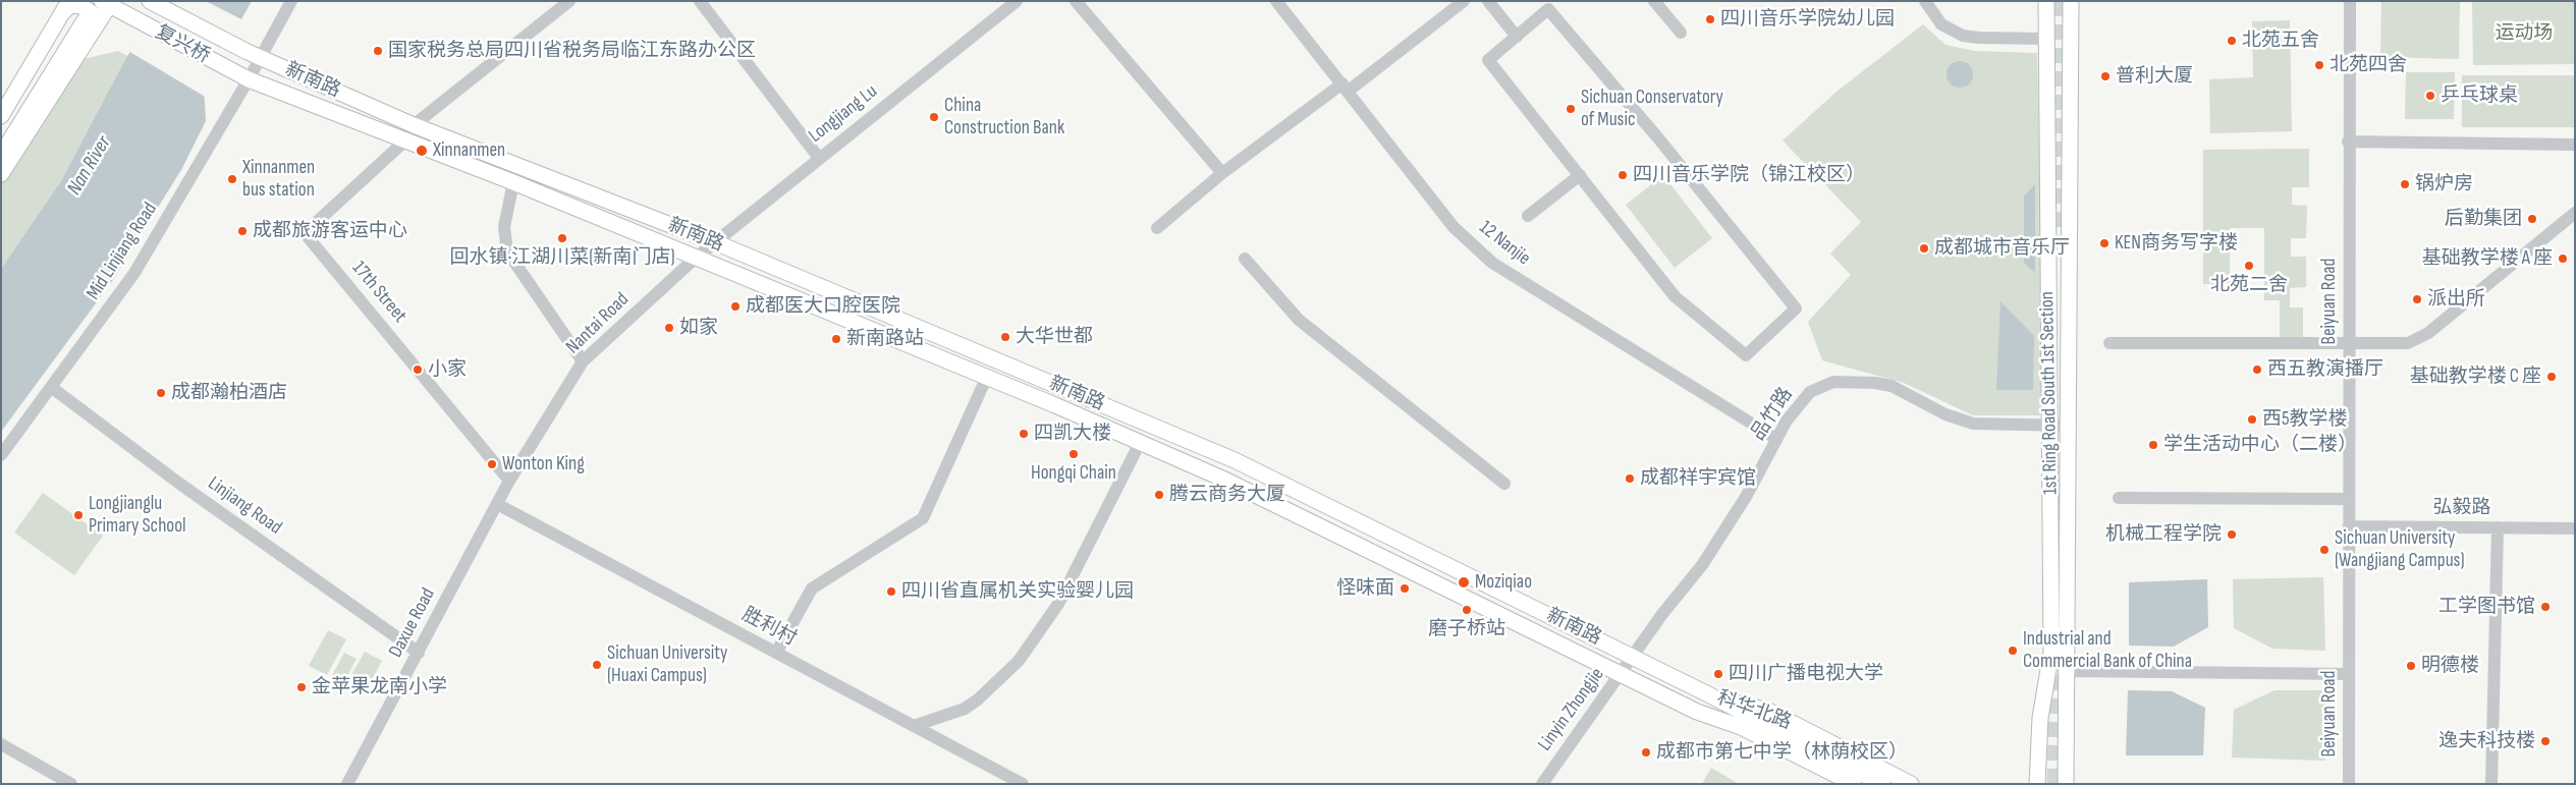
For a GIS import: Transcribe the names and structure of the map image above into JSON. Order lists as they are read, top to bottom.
{
  "streets": {
    "main road": [
      "复兴桥",
      "新南路",
      "1st Ring Road South 1st Section",
      "科华北路"
    ],
    "street": [
      "Longjiang Lu",
      "12 Nanjie",
      "Mid Linjiang Road",
      "17th Street",
      "Beiyuan Road",
      "Nantai Road",
      "品竹路",
      "Linjiang Road",
      "弘毅路",
      "Daxue Road",
      "胜利村",
      "Linyin Zhongjie"
    ]
  },
  "crossings": [
    ["复兴桥", "新南路"],
    ["复兴桥", "Mid Linjiang Road"],
    ["新南路", "Longjiang Lu"],
    ["新南路", "Mid Linjiang Road"],
    ["新南路", "17th Street"],
    ["新南路", "Nantai Road"],
    ["新南路", "品竹路"],
    ["新南路", "Linyin Zhongjie"],
    ["新南路", "科华北路"],
    ["Longjiang Lu", "Nantai Road"],
    ["12 Nanjie", "品竹路"],
    ["Mid Linjiang Road", "Linjiang Road"],
    ["17th Street", "Nantai Road"],
    ["17th Street", "Daxue Road"],
    ["Beiyuan Road", "弘毅路"],
    ["Nantai Road", "Daxue Road"],
    ["1st Ring Road South 1st Section", "品竹路"],
    ["品竹路", "Linyin Zhongjie"],
    ["Linjiang Road", "Daxue Road"],
    ["Daxue Road", "胜利村"]
  ],
  "water": ["Nan River"],
  "parks": ["运动场"],
  "places": [
    "四川音乐学院幼儿园",
    "北苑五舍",
    "国家税务总局四川省税务局临江东路办公区",
    "北苑四舍",
    "普利大厦",
    "乒乓球桌",
    "Sichuan Conservatory of Music",
    "China Construction Bank",
    "Xinnanmen",
    "四川音乐学院（锦江校区）",
    "Xinnanmen bus station",
    "锅炉房",
    "后勤集团",
    "成都旅游客运中心",
    "回水镇·江湖川菜(新南门店)",
    "KEN商务写字楼",
    "成都城市音乐厅",
    "基础教学楼 A 座",
    "北苑二舍",
    "派出所",
    "成都医大口腔医院",
    "如家",
    "大华世都",
    "新南路站",
    "小家",
    "西五教演播厅",
    "基础教学楼 C 座",
    "成都瀚柏酒店",
    "西5教学楼",
    "四凯大楼",
    "学生活动中心（二楼）",
    "Hongqi Chain",
    "Wonton King",
    "成都祥宇宾馆",
    "腾云商务大厦",
    "Longjianglu Primary School",
    "机械工程学院",
    "Sichuan University (Wangjiang Campus)",
    "Moziqiao",
    "怪味面",
    "四川省直属机关实验婴儿园",
    "工学图书馆",
    "磨子桥站",
    "Industrial and Commercial Bank of China",
    "Sichuan University (Huaxi Campus)",
    "明德楼",
    "四川广播电视大学",
    "金苹果龙南小学",
    "逸夫科技楼",
    "成都市第七中学（林荫校区）"
  ]
}
